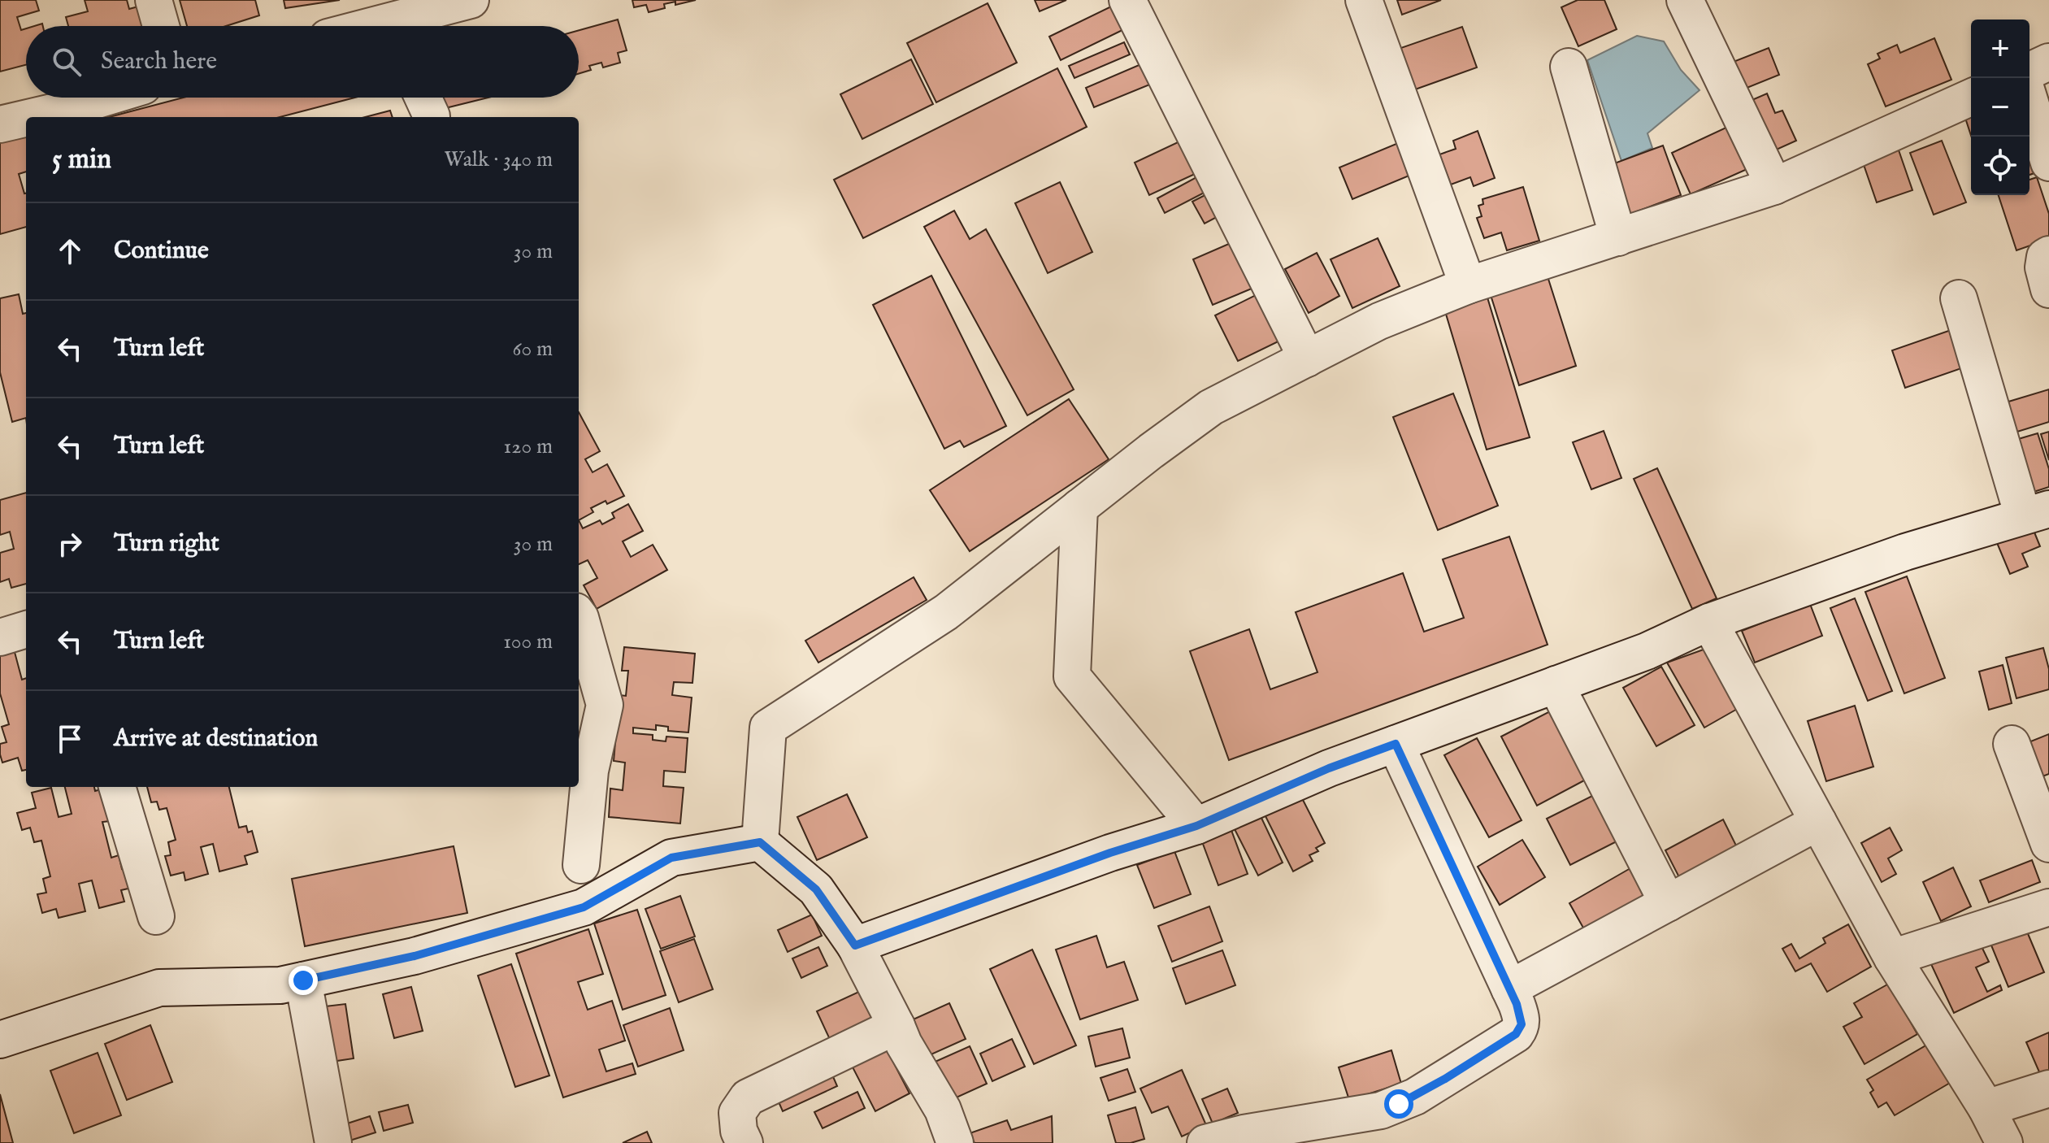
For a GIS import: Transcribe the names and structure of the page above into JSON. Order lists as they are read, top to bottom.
{
  "page": {
    "map_buttons": ["+", "−"],
    "search": "Search here",
    "heading": ["5 min", "Walk · 340 m"],
    "list": [
      ["Continue", "30 m"],
      ["Turn left", "60 m"],
      ["Turn left", "120 m"],
      ["Turn right", "30 m"],
      ["Turn left", "100 m"],
      "Arrive at destination"
    ]
  }
}
